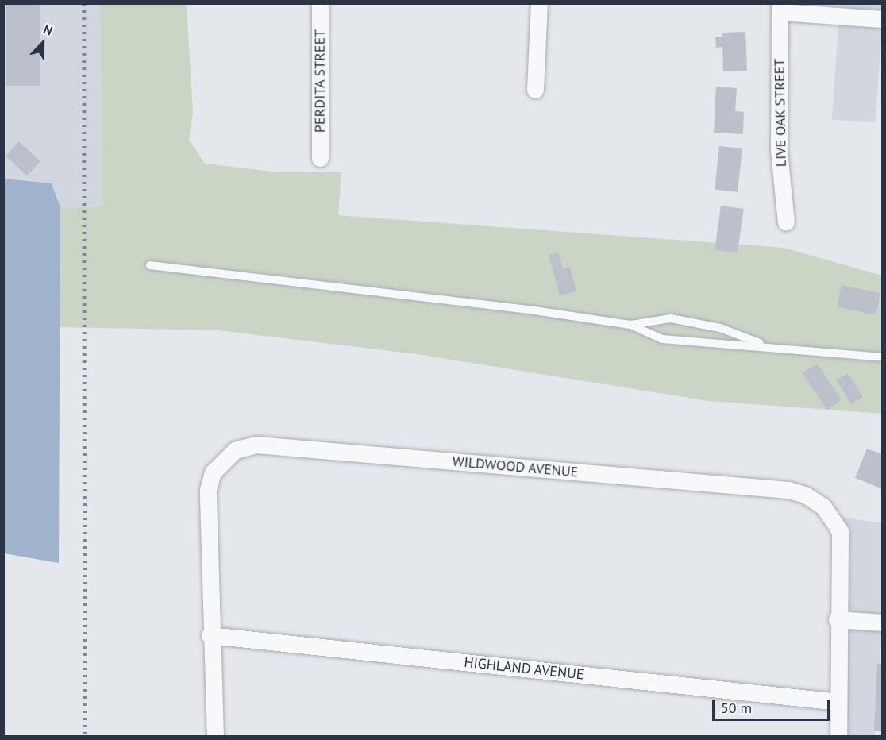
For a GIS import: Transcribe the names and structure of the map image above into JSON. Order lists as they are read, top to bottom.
{
  "streets": {
    "street": [
      "PERDITA STREET",
      "LIVE OAK STREET",
      "WILDWOOD AVENUE",
      "HIGHLAND AVENUE"
    ]
  },
  "crossings": [
    ["WILDWOOD AVENUE", "HIGHLAND AVENUE"]
  ],
  "scale_bar": "50 m",
  "north": "top"
}
